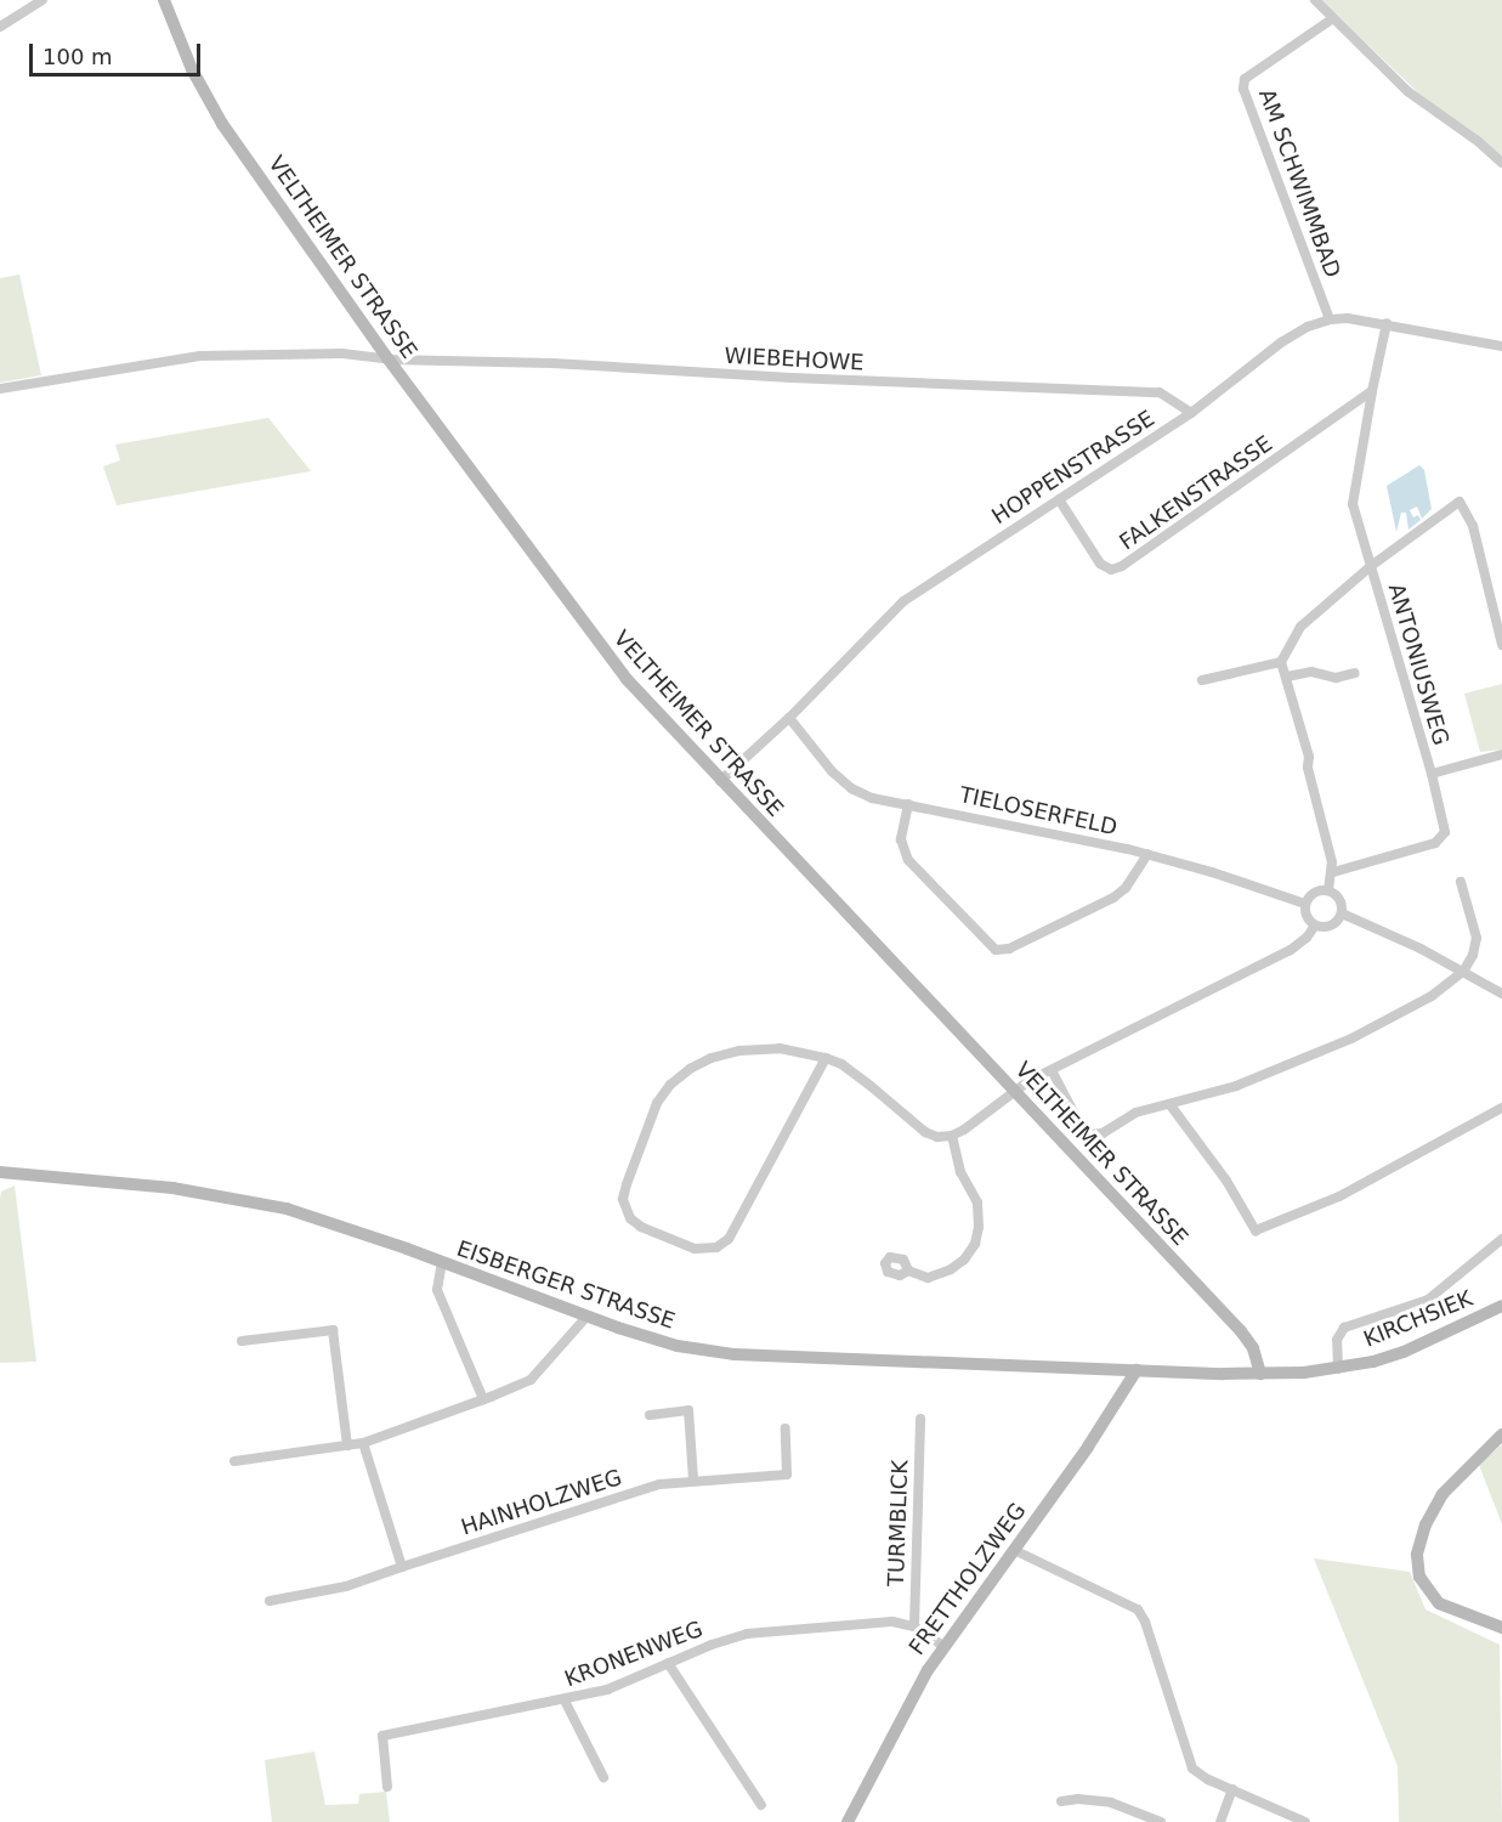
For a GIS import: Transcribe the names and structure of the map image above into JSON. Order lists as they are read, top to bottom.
{
  "streets": {
    "main road": [
      "VELTHEIMER STRASSE",
      "EISBERGER STRASSE",
      "KIRCHSIEK",
      "FRETTHOLZWEG"
    ],
    "street": [
      "AM SCHWIMMBAD",
      "WIEBEHOWE",
      "HOPPENSTRASSE",
      "FALKENSTRASSE",
      "ANTONIUSWEG",
      "TIELOSERFELD",
      "HAINHOLZWEG",
      "TURMBLICK",
      "KRONENWEG"
    ]
  },
  "crossings": [
    ["AM SCHWIMMBAD", "HOPPENSTRASSE"],
    ["VELTHEIMER STRASSE", "WIEBEHOWE"],
    ["VELTHEIMER STRASSE", "HOPPENSTRASSE"],
    ["VELTHEIMER STRASSE", "EISBERGER STRASSE"],
    ["VELTHEIMER STRASSE", "KIRCHSIEK"],
    ["WIEBEHOWE", "HOPPENSTRASSE"],
    ["HOPPENSTRASSE", "FALKENSTRASSE"],
    ["HOPPENSTRASSE", "TIELOSERFELD"],
    ["FALKENSTRASSE", "ANTONIUSWEG"],
    ["EISBERGER STRASSE", "KIRCHSIEK"],
    ["EISBERGER STRASSE", "FRETTHOLZWEG"],
    ["TURMBLICK", "KRONENWEG"],
    ["FRETTHOLZWEG", "KRONENWEG"]
  ],
  "scale_bar": "100 m"
}
